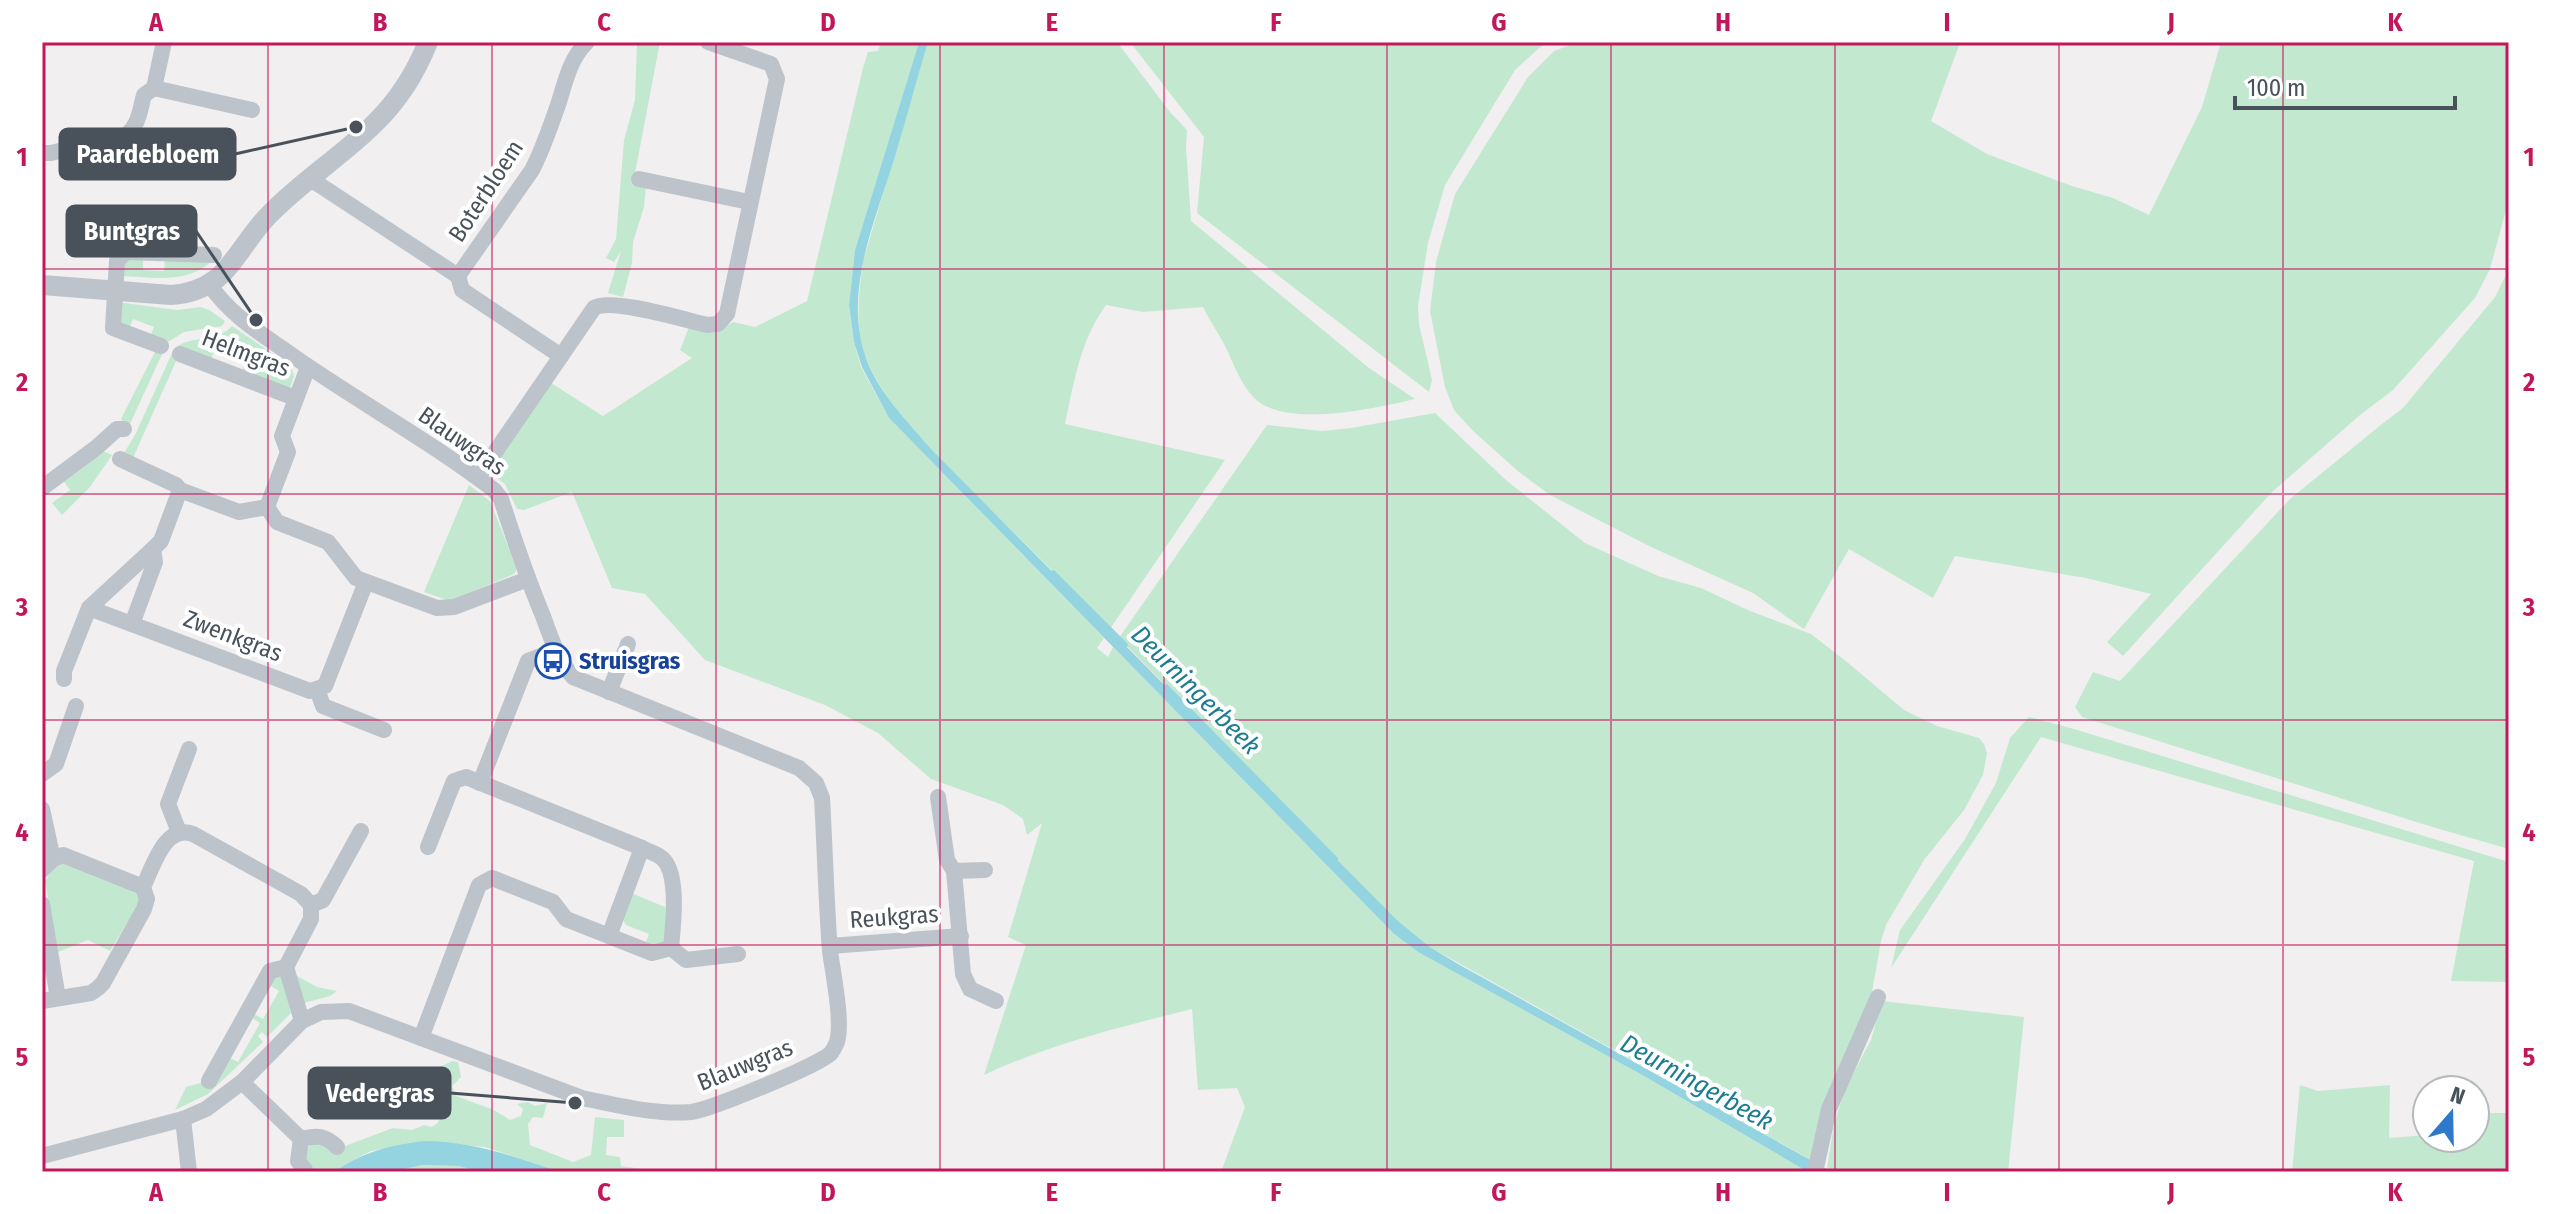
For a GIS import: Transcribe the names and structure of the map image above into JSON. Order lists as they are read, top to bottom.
{
  "streets": {
    "street": [
      "Boterbloem",
      "Helmgras",
      "Blauwgras",
      "Zwenkgras",
      "Reukgras"
    ]
  },
  "crossings": [
    ["Blauwgras", "Reukgras"]
  ],
  "water": ["Deurningerbeek"],
  "places": {
    "other": ["Paardebloem", "Buntgras", "Vedergras"],
    "bus stop": ["Struisgras"]
  },
  "scale_bar": "100 m",
  "north": "top",
  "grid": {
    "columns": [
      "A",
      "B",
      "C",
      "D",
      "E",
      "F",
      "G",
      "H",
      "I",
      "J",
      "K"
    ],
    "rows": [
      "1",
      "2",
      "3",
      "4",
      "5"
    ]
  }
}
